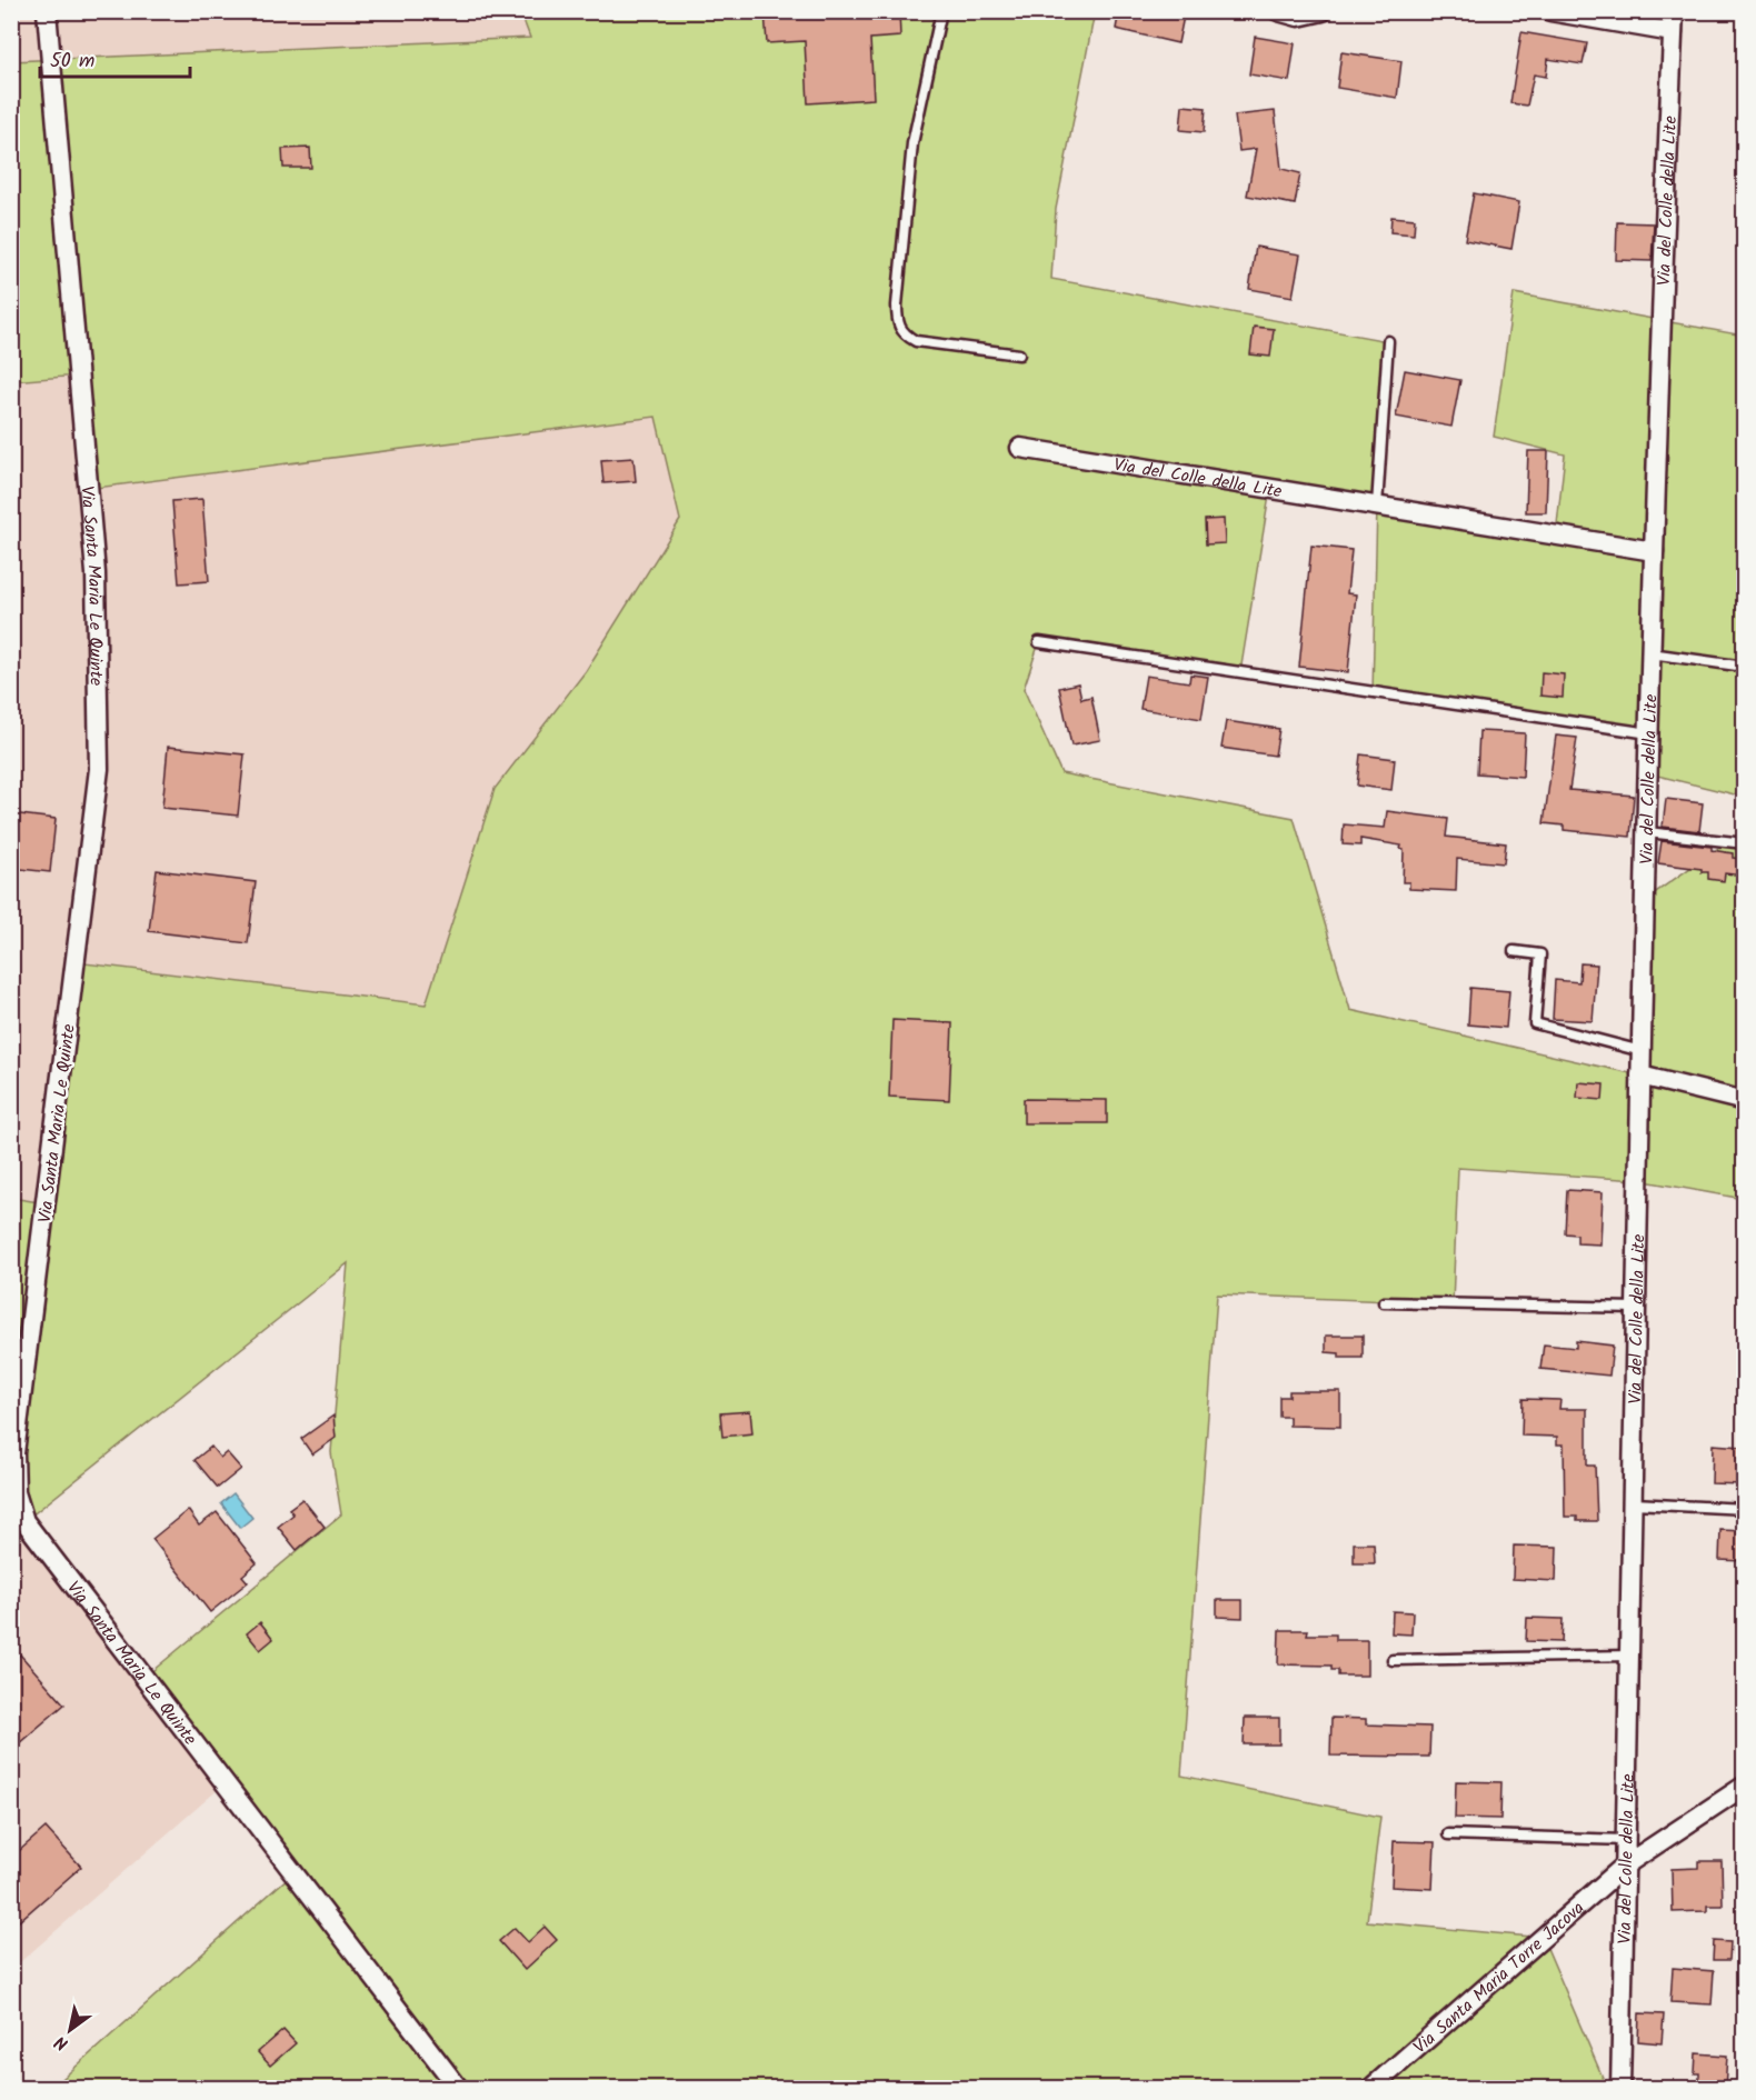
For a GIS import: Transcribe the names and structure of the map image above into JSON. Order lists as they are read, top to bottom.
{
  "streets": {
    "street": ["Via del Colle della Lite", "Via Santa Maria Le Quinte", "Via Santa Maria Torre Jacova"]
  },
  "crossings": [
    ["Via del Colle della Lite", "Via Santa Maria Torre Jacova"]
  ],
  "scale_bar": "50 m",
  "north": "bottom left"
}
